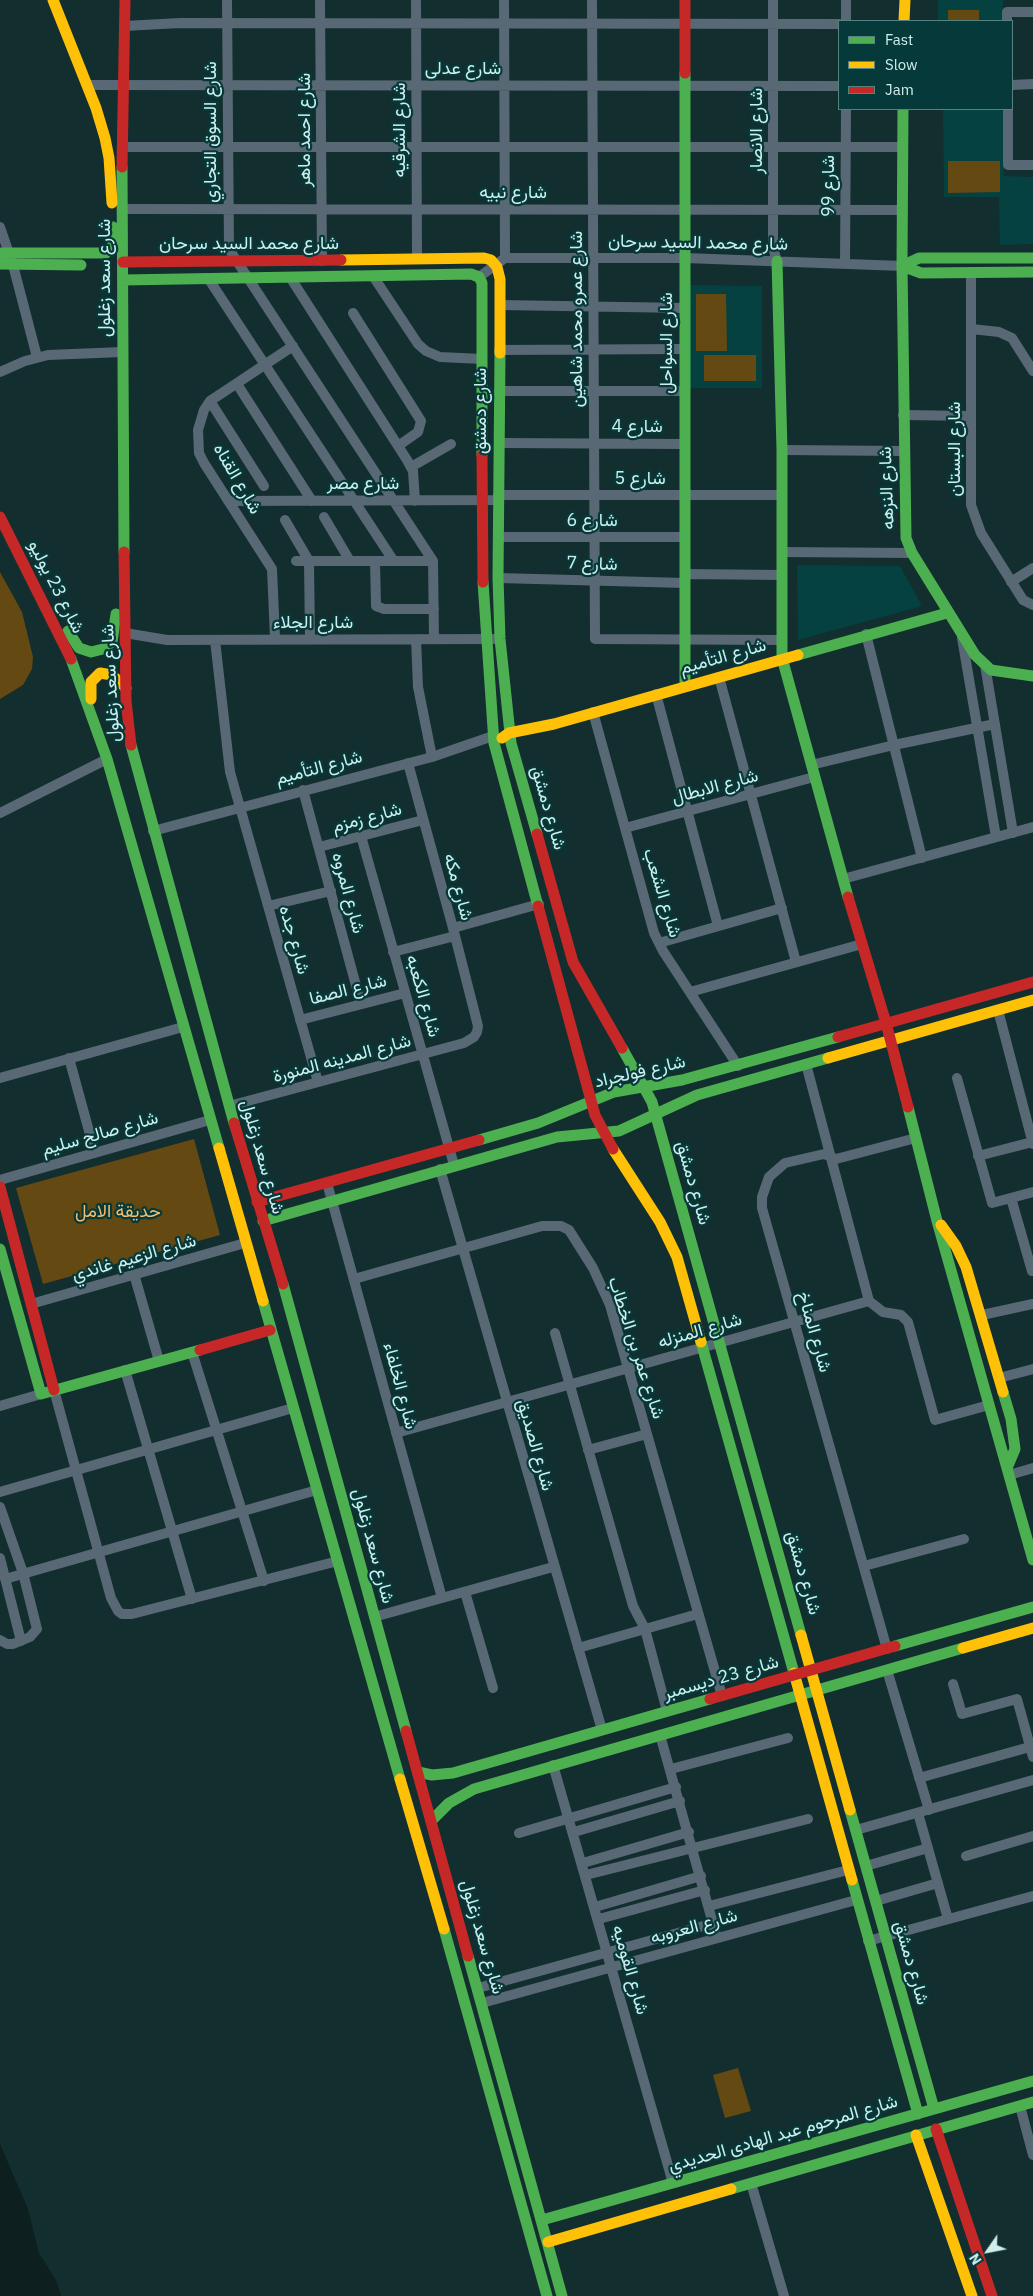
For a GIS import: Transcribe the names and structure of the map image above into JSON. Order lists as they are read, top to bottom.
{
  "streets": {
    "street": [
      "شارع عدلى",
      "شارع احمد ماهر",
      "شارع الشرقيه",
      "شارع الانصار",
      "شارع السوق التجاري",
      "شارع 99",
      "شارع نبيه",
      "شارع محمد السيد سرحان",
      "شارع سعد زغلول",
      "شارع عمرو محمد شاهين",
      "شارع السواحل",
      "شارع دمشق",
      "شارع 4",
      "شارع البستان",
      "شارع القناه",
      "شارع 5",
      "شارع مصر",
      "شارع النزهه",
      "شارع 6",
      "شارع 7",
      "شارع 23 يوليو",
      "شارع الجلاء",
      "شارع التأميم",
      "شارع الابطال",
      "شارع زمزم",
      "شارع مكه",
      "شارع المروه",
      "شارع الشعب",
      "شارع جده",
      "شارع الصفا",
      "شارع الكعبه",
      "شارع المدينه المنورة",
      "شارع فولجراد",
      "شارع صالح سليم",
      "شارع الزعيم غاندي",
      "شارع المنزله",
      "شارع المناخ",
      "شارع عمر بن الخطاب",
      "شارع الخلفاء",
      "شارع الصديق",
      "شارع 23 ديسمبر",
      "شارع العروبه",
      "شارع القوميه",
      "شارع المرحوم عبد الهادى الحديدي"
    ]
  },
  "crossings": [
    ["شارع عدلى", "شارع احمد ماهر"],
    ["شارع عدلى", "شارع الشرقيه"],
    ["شارع عدلى", "شارع الانصار"],
    ["شارع عدلى", "شارع السوق التجاري"],
    ["شارع عدلى", "شارع سعد زغلول"],
    ["شارع عدلى", "شارع عمرو محمد شاهين"],
    ["شارع عدلى", "شارع السواحل"],
    ["شارع احمد ماهر", "شارع نبيه"],
    ["شارع احمد ماهر", "شارع محمد السيد سرحان"],
    ["شارع الشرقيه", "شارع نبيه"],
    ["شارع الشرقيه", "شارع محمد السيد سرحان"],
    ["شارع الانصار", "شارع نبيه"],
    ["شارع الانصار", "شارع محمد السيد سرحان"],
    ["شارع السوق التجاري", "شارع نبيه"],
    ["شارع السوق التجاري", "شارع محمد السيد سرحان"],
    ["شارع السوق التجاري", "شارع مصر"],
    ["شارع 99", "شارع نبيه"],
    ["شارع 99", "شارع محمد السيد سرحان"],
    ["شارع نبيه", "شارع سعد زغلول"],
    ["شارع نبيه", "شارع عمرو محمد شاهين"],
    ["شارع نبيه", "شارع السواحل"],
    ["شارع نبيه", "شارع النزهه"],
    ["شارع محمد السيد سرحان", "شارع سعد زغلول"],
    ["شارع محمد السيد سرحان", "شارع عمرو محمد شاهين"],
    ["شارع محمد السيد سرحان", "شارع السواحل"],
    ["شارع محمد السيد سرحان", "شارع دمشق"],
    ["شارع محمد السيد سرحان", "شارع البستان"],
    ["شارع محمد السيد سرحان", "شارع النزهه"],
    ["شارع سعد زغلول", "شارع 23 يوليو"],
    ["شارع سعد زغلول", "شارع الجلاء"],
    ["شارع سعد زغلول", "شارع التأميم"],
    ["شارع سعد زغلول", "شارع المدينه المنورة"],
    ["شارع سعد زغلول", "شارع فولجراد"],
    ["شارع سعد زغلول", "شارع صالح سليم"],
    ["شارع سعد زغلول", "شارع الزعيم غاندي"],
    ["شارع سعد زغلول", "شارع 23 ديسمبر"],
    ["شارع سعد زغلول", "شارع العروبه"],
    ["شارع سعد زغلول", "شارع المرحوم عبد الهادى الحديدي"],
    ["شارع عمرو محمد شاهين", "شارع السواحل"],
    ["شارع عمرو محمد شاهين", "شارع 4"],
    ["شارع عمرو محمد شاهين", "شارع 5"],
    ["شارع عمرو محمد شاهين", "شارع 6"],
    ["شارع عمرو محمد شاهين", "شارع 7"],
    ["شارع السواحل", "شارع 4"],
    ["شارع السواحل", "شارع 5"],
    ["شارع السواحل", "شارع 6"],
    ["شارع السواحل", "شارع 7"],
    ["شارع السواحل", "شارع التأميم"],
    ["شارع دمشق", "شارع 4"],
    ["شارع دمشق", "شارع 5"],
    ["شارع دمشق", "شارع مصر"],
    ["شارع دمشق", "شارع 6"],
    ["شارع دمشق", "شارع 7"],
    ["شارع دمشق", "شارع الجلاء"],
    ["شارع دمشق", "شارع التأميم"],
    ["شارع دمشق", "شارع فولجراد"],
    ["شارع دمشق", "شارع المنزله"],
    ["شارع دمشق", "شارع 23 ديسمبر"],
    ["شارع دمشق", "شارع العروبه"],
    ["شارع دمشق", "شارع المرحوم عبد الهادى الحديدي"],
    ["شارع القناه", "شارع مصر"],
    ["شارع القناه", "شارع الجلاء"],
    ["شارع 5", "شارع مصر"],
    ["شارع النزهه", "شارع التأميم"],
    ["شارع الجلاء", "شارع جده"],
    ["شارع التأميم", "شارع مكه"],
    ["شارع التأميم", "شارع المروه"],
    ["شارع التأميم", "شارع الشعب"],
    ["شارع التأميم", "شارع جده"],
    ["شارع الابطال", "شارع الشعب"],
    ["شارع زمزم", "شارع مكه"],
    ["شارع زمزم", "شارع المروه"],
    ["شارع زمزم", "شارع الكعبه"],
    ["شارع مكه", "شارع المدينه المنورة"],
    ["شارع المروه", "شارع الصفا"],
    ["شارع الشعب", "شارع فولجراد"],
    ["شارع جده", "شارع الصفا"],
    ["شارع جده", "شارع المدينه المنورة"],
    ["شارع الصفا", "شارع الكعبه"],
    ["شارع الكعبه", "شارع المدينه المنورة"],
    ["شارع الكعبه", "شارع فولجراد"],
    ["شارع فولجراد", "شارع الخلفاء"],
    ["شارع فولجراد", "شارع الصديق"],
    ["شارع المنزله", "شارع المناخ"],
    ["شارع المنزله", "شارع عمر بن الخطاب"],
    ["شارع المنزله", "شارع الخلفاء"],
    ["شارع المنزله", "شارع الصديق"],
    ["شارع المناخ", "شارع 23 ديسمبر"],
    ["شارع عمر بن الخطاب", "شارع الخلفاء"],
    ["شارع عمر بن الخطاب", "شارع الصديق"],
    ["شارع عمر بن الخطاب", "شارع 23 ديسمبر"],
    ["شارع الصديق", "شارع 23 ديسمبر"],
    ["شارع العروبه", "شارع القوميه"],
    ["شارع القوميه", "شارع المرحوم عبد الهادى الحديدي"]
  ],
  "parks": ["حديقة الامل"],
  "legend": ["Fast", "Slow", "Jam"],
  "north": "bottom left"
}
